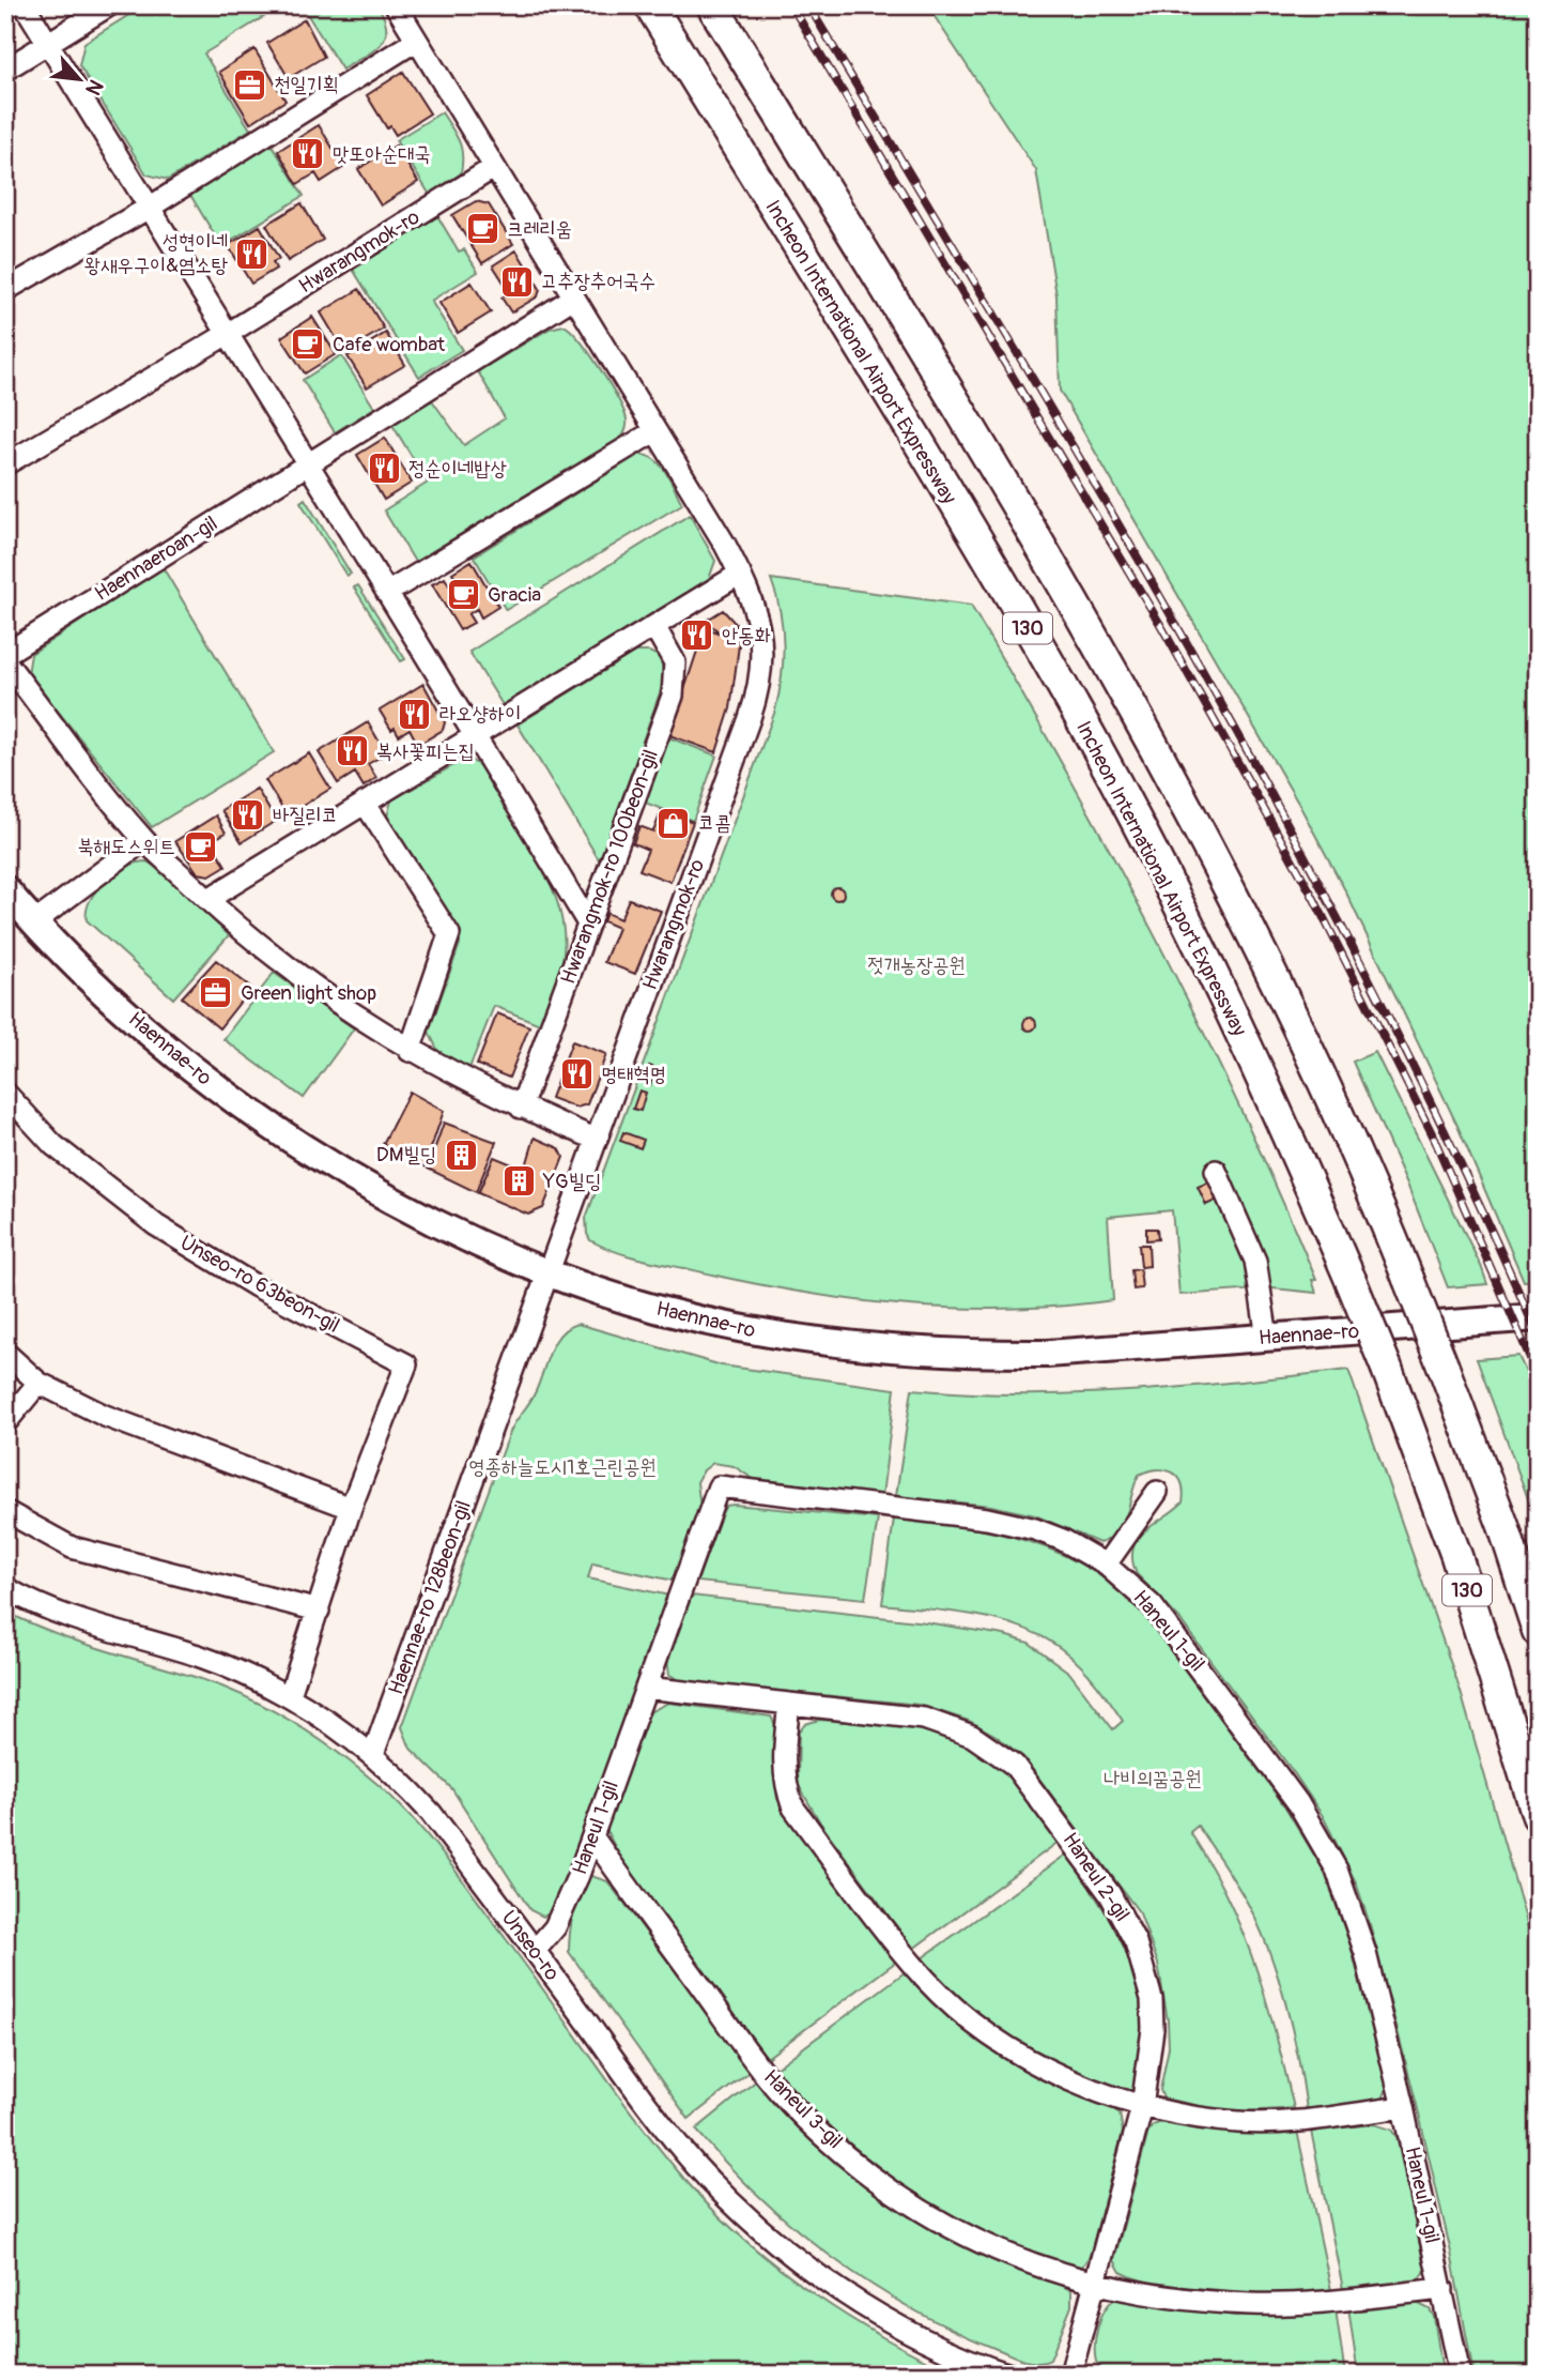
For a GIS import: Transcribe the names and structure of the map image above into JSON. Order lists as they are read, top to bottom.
{
  "streets": {
    "highway": ["Incheon International Airport Expressway", "130"],
    "main road": ["Haennae-ro"],
    "street": [
      "Hwarangmok-ro",
      "Haennaeroan-gil",
      "Hwarangmok-ro 100beon-gil",
      "Unseo-ro 63beon-gil",
      "Haennae-ro 128beon-gil",
      "Haneul 1-gil",
      "Haneul 2-gil",
      "Unseo-ro",
      "Haneul 3-gil"
    ]
  },
  "crossings": [
    ["Hwarangmok-ro", "Haennae-ro"],
    ["Hwarangmok-ro", "Haennae-ro 128beon-gil"],
    ["Haennae-ro", "Haennae-ro 128beon-gil"],
    ["Unseo-ro 63beon-gil", "Unseo-ro"],
    ["Haennae-ro 128beon-gil", "Unseo-ro"],
    ["Haneul 1-gil", "Haneul 2-gil"],
    ["Haneul 1-gil", "Unseo-ro"],
    ["Haneul 1-gil", "Haneul 3-gil"],
    ["Haneul 2-gil", "Haneul 3-gil"]
  ],
  "parks": ["젓개농장공원", "영종하늘도시1호근린공원", "나비의꿈공원"],
  "places": {
    "office": ["천일기획", "Green light shop"],
    "restaurant": [
      "맛또아순대국",
      "성현이네 왕새우구이&염소탕",
      "고추장추어국수",
      "정순이네밥상",
      "안동화",
      "라오샹하이",
      "복사꽃피는집",
      "바질리코",
      "명태혁명"
    ],
    "cafe": [
      "크레리움",
      "Cafe wombat",
      "Gracia",
      "북해도스위트"
    ],
    "shop": ["코콤"],
    "building": ["DM빌딩", "YG빌딩"]
  },
  "north": "bottom right"
}
